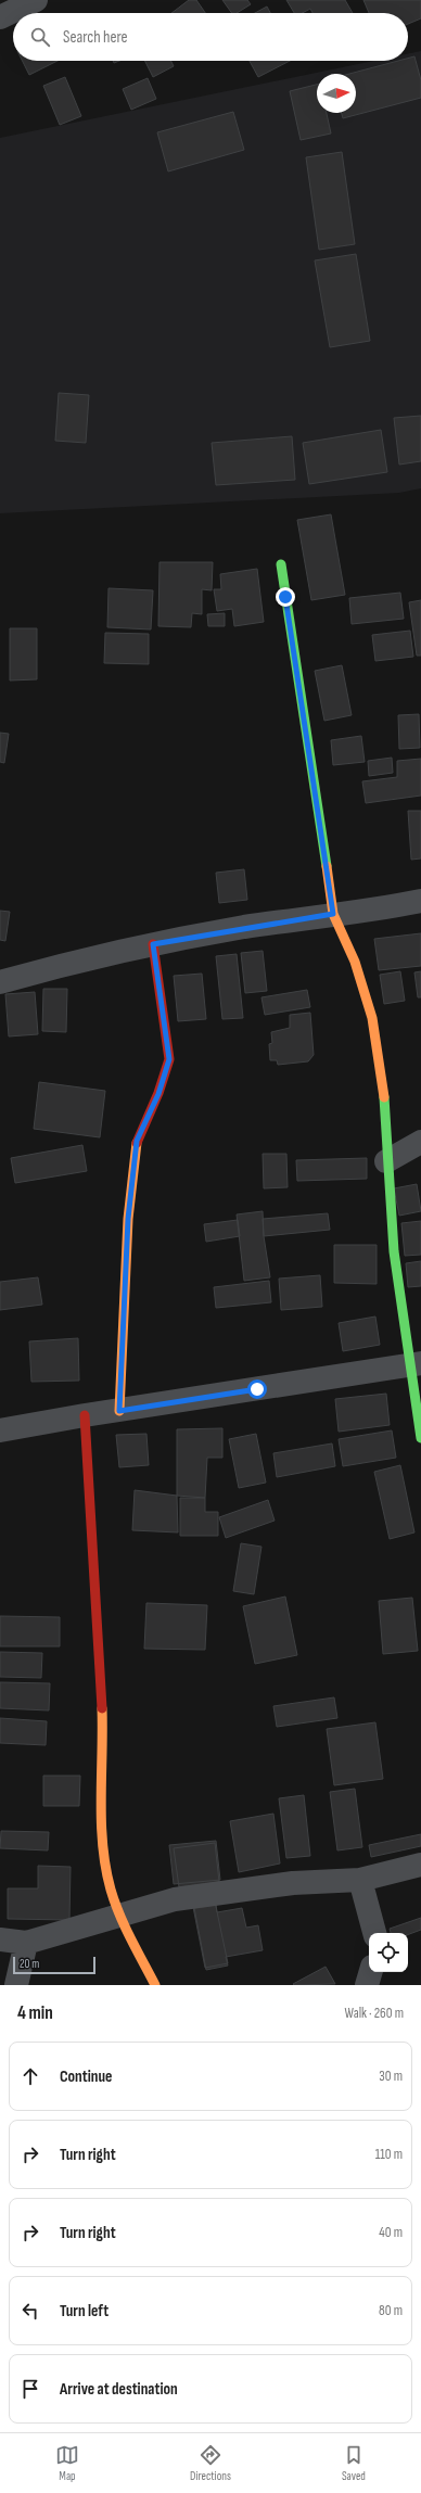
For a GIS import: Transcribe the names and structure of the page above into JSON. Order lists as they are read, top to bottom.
{
  "scale_bar": "20 m",
  "north": "right",
  "page": {
    "search": "Search here",
    "scale": "20 m",
    "heading": ["4 min", "Walk · 260 m"],
    "list": [
      ["Continue", "30 m"],
      ["Turn right", "110 m"],
      ["Turn right", "40 m"],
      ["Turn left", "80 m"],
      "Arrive at destination"
    ],
    "nav": ["Map", "Directions", "Saved"]
  }
}
